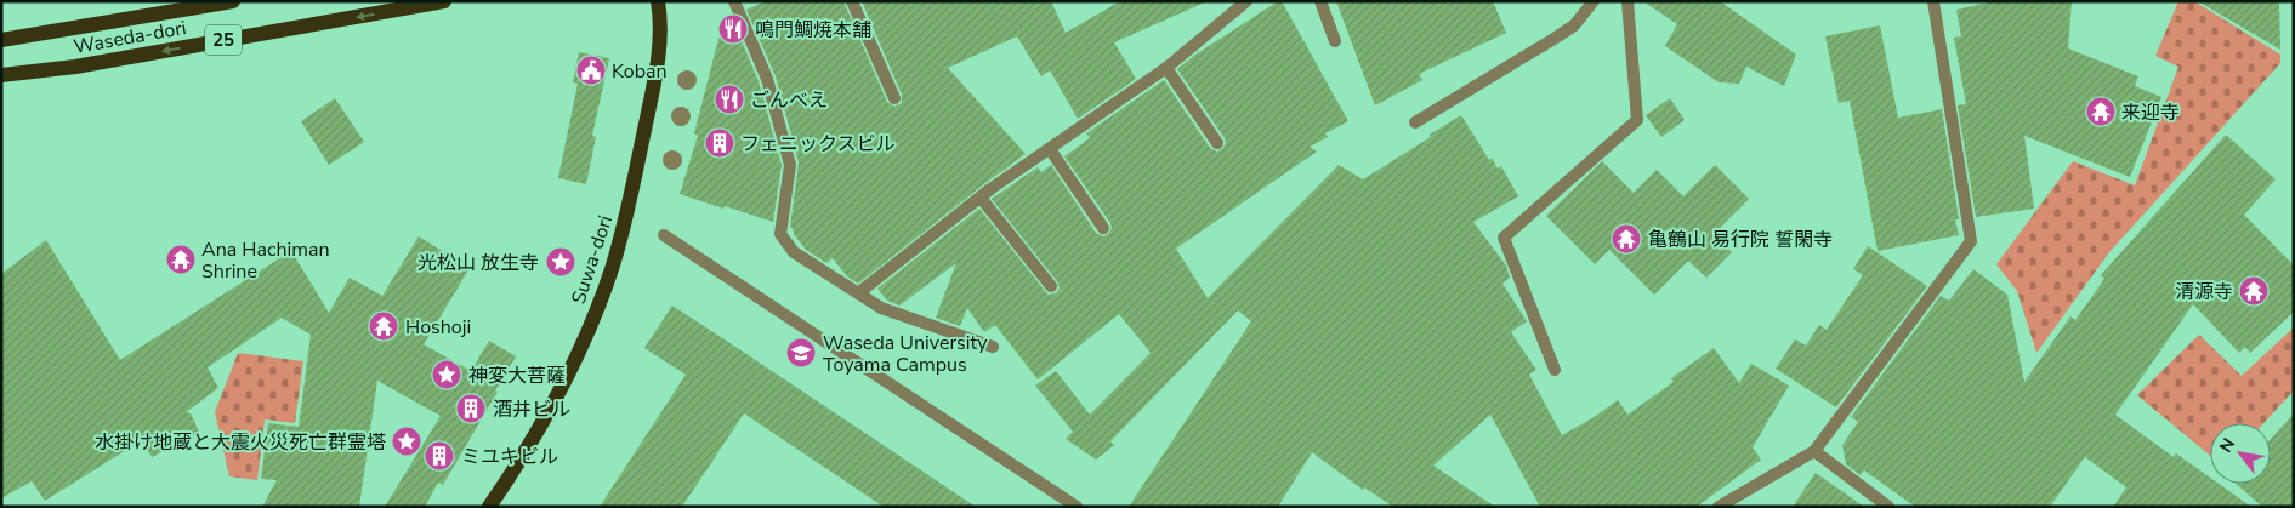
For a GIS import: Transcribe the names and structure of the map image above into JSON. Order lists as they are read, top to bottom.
{
  "streets": {
    "main road": ["Waseda-dori", "25", "Suwa-dori"]
  },
  "places": {
    "restaurant": ["鳴門鯛焼本舗", "ごんべえ"],
    "public building": ["Koban"],
    "temple": [
      "来迎寺",
      "亀鶴山 易行院 誓閑寺",
      "Ana Hachiman Shrine",
      "清源寺",
      "Hoshoji"
    ],
    "building": ["フェニックスビル", "酒井ビル", "ミユキビル"],
    "place": ["光松山 放生寺", "神変大菩薩", "水掛け地蔵と大震火災死亡群霊塔"],
    "school or university": ["Waseda University Toyama Campus"]
  },
  "north": "top left"
}
